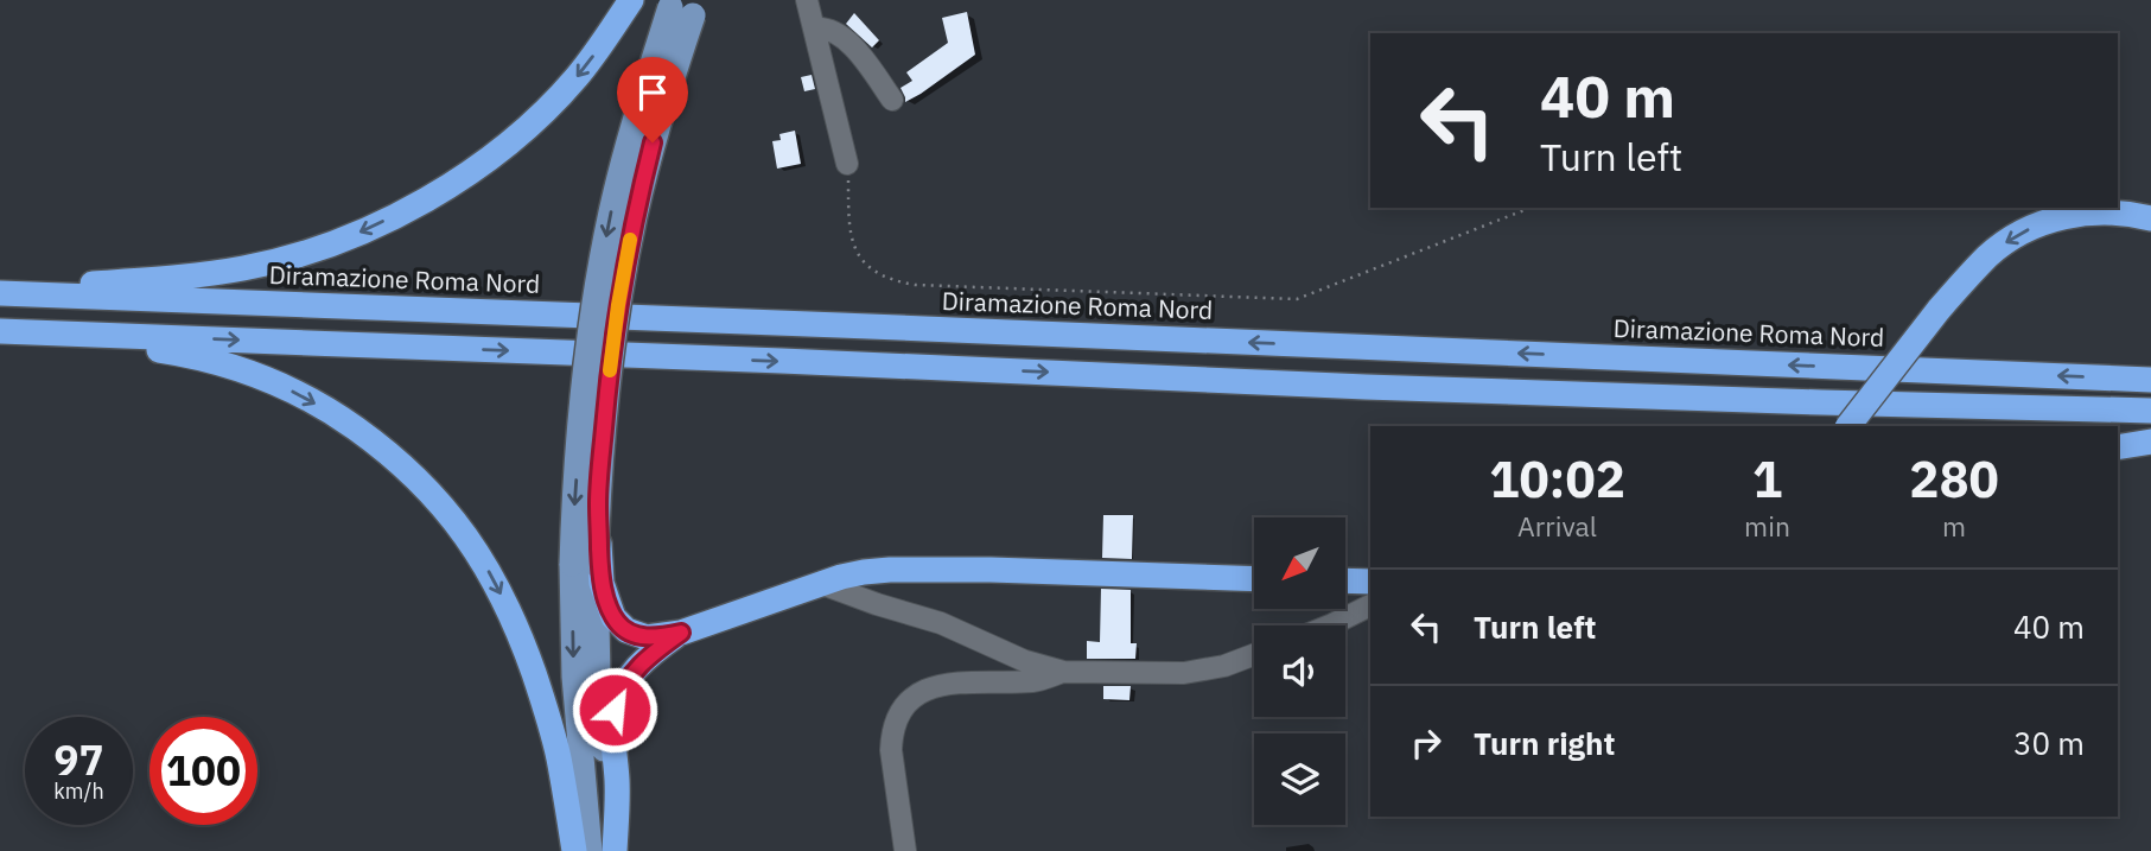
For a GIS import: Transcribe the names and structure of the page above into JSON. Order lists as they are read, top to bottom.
{
  "streets": {
    "highway": ["Diramazione Roma Nord"]
  },
  "north": "bottom left",
  "page": {
    "turn": ["40 m", "Turn left"],
    "eta": [
      "10:02",
      "Arrival",
      "1",
      "min",
      "280",
      "m"
    ],
    "list": [
      {
        "name": "Turn left",
        "value": "40 m"
      },
      {
        "name": "Turn right",
        "value": "30 m"
      }
    ],
    "speed": "97 km/h",
    "limit": "100"
  }
}
